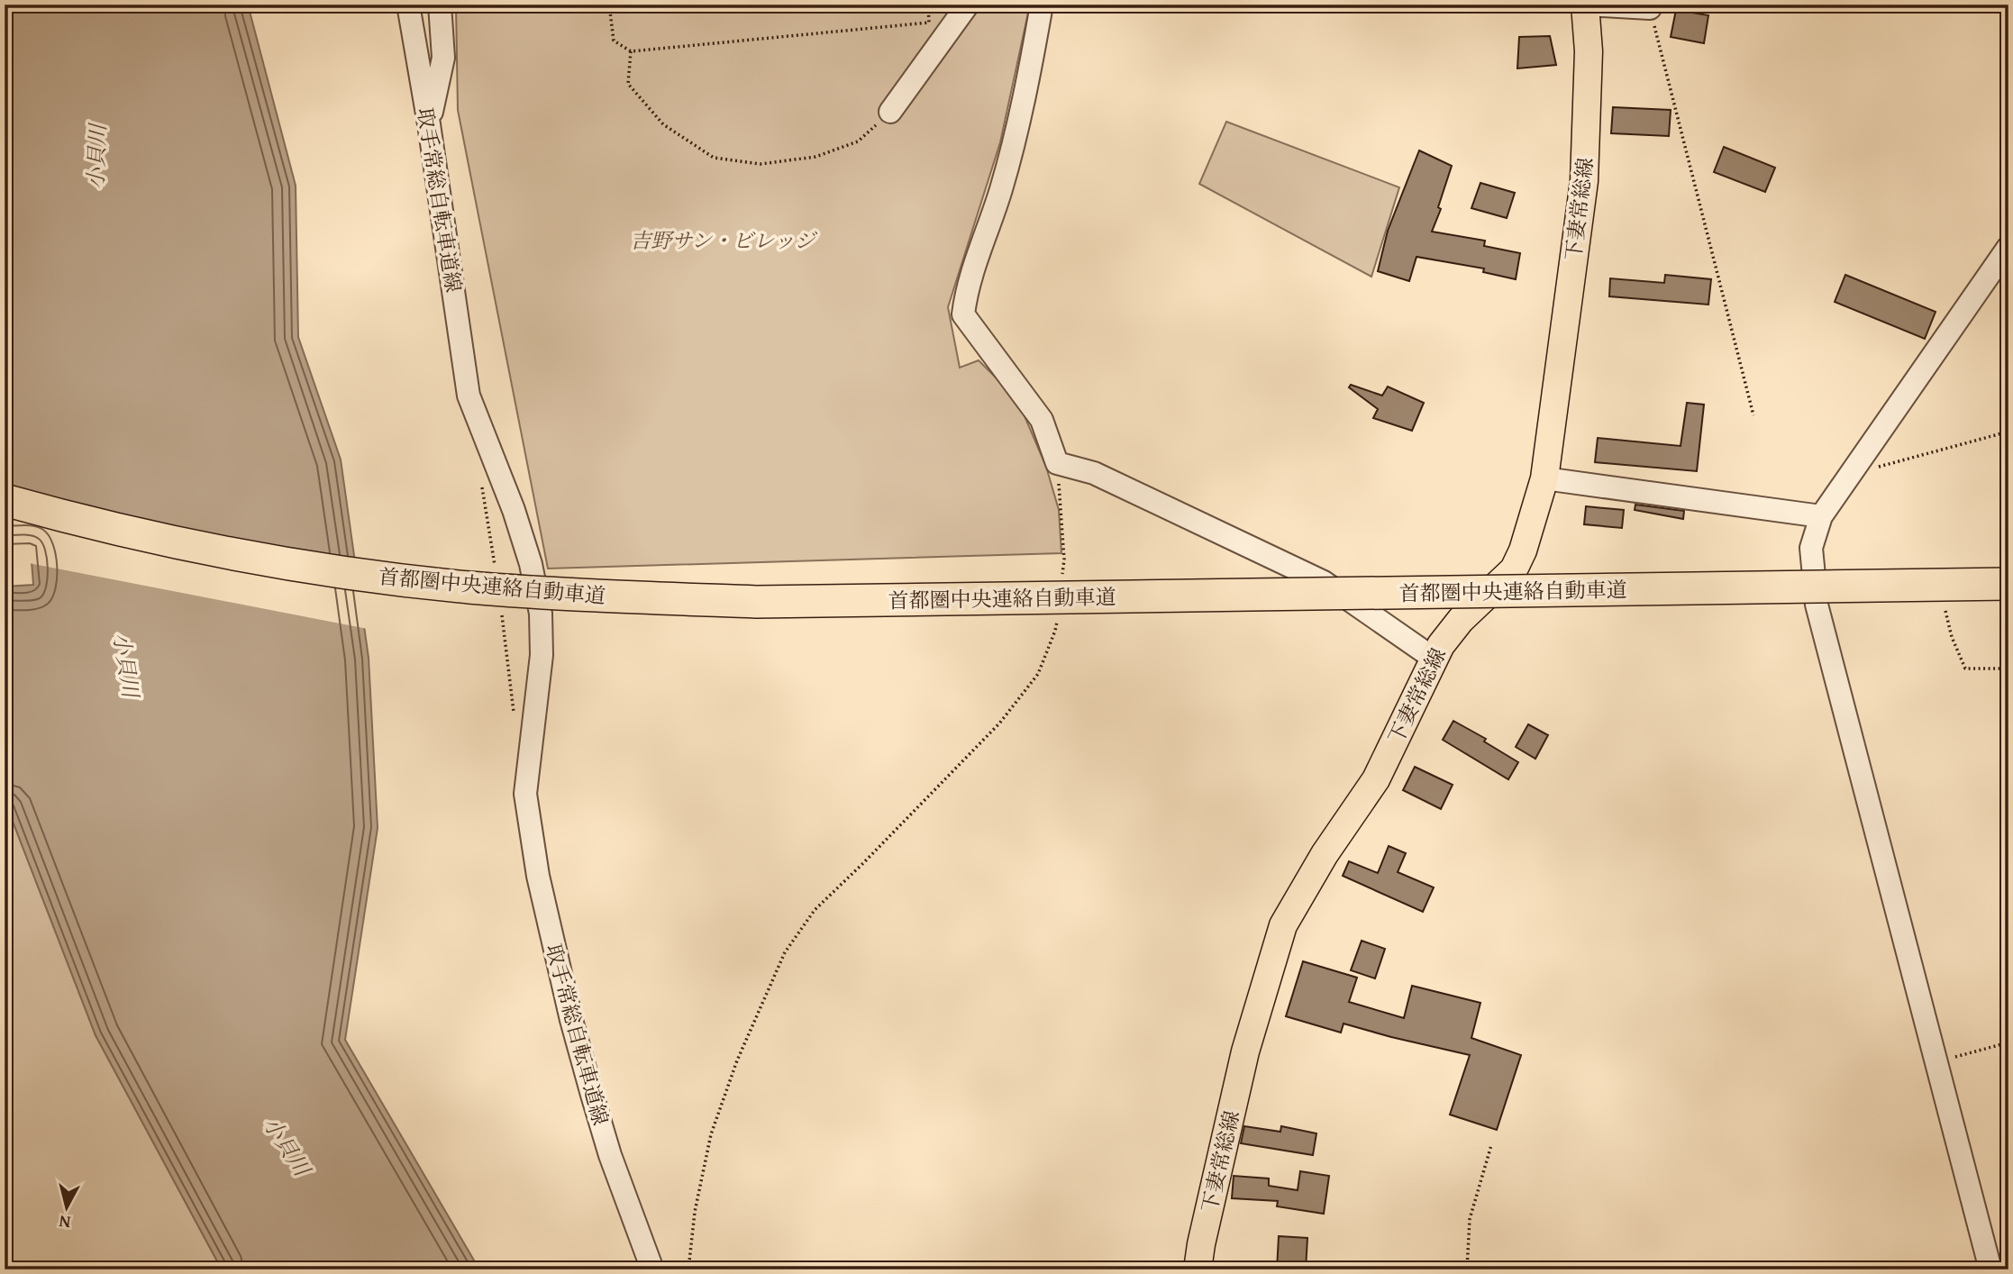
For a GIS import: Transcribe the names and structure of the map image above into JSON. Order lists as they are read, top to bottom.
{
  "streets": {
    "highway": ["首都圏中央連絡自動車道"],
    "main road": ["下妻常総線"],
    "street": ["取手常総自転車道線"]
  },
  "water": ["小貝川"],
  "parks": ["吉野サン・ビレッジ"],
  "north": "bottom"
}
